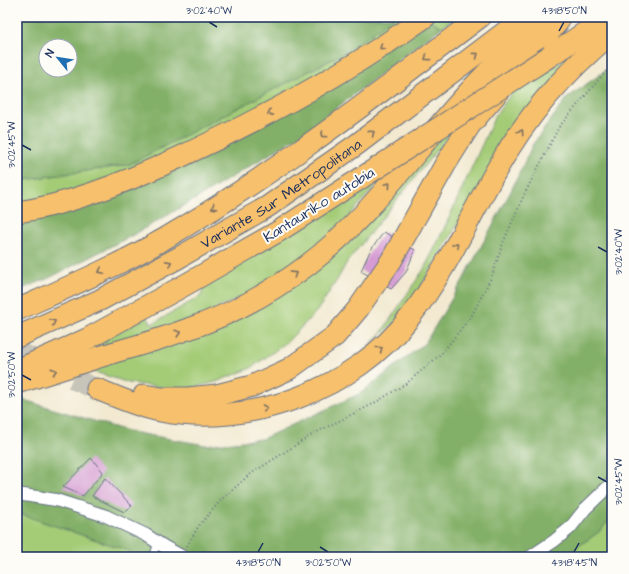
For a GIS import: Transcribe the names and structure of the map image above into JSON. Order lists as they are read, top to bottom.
{
  "streets": {
    "highway": ["Variante Sur Metropolitana", "Kantauriko autobia"]
  },
  "north": "top left",
  "coordinates": [
    "3°02'40\"W",
    "43°18'50\"N",
    "3°02'45\"W",
    "3°02'50\"W",
    "43°18'45\"N"
  ]
}
